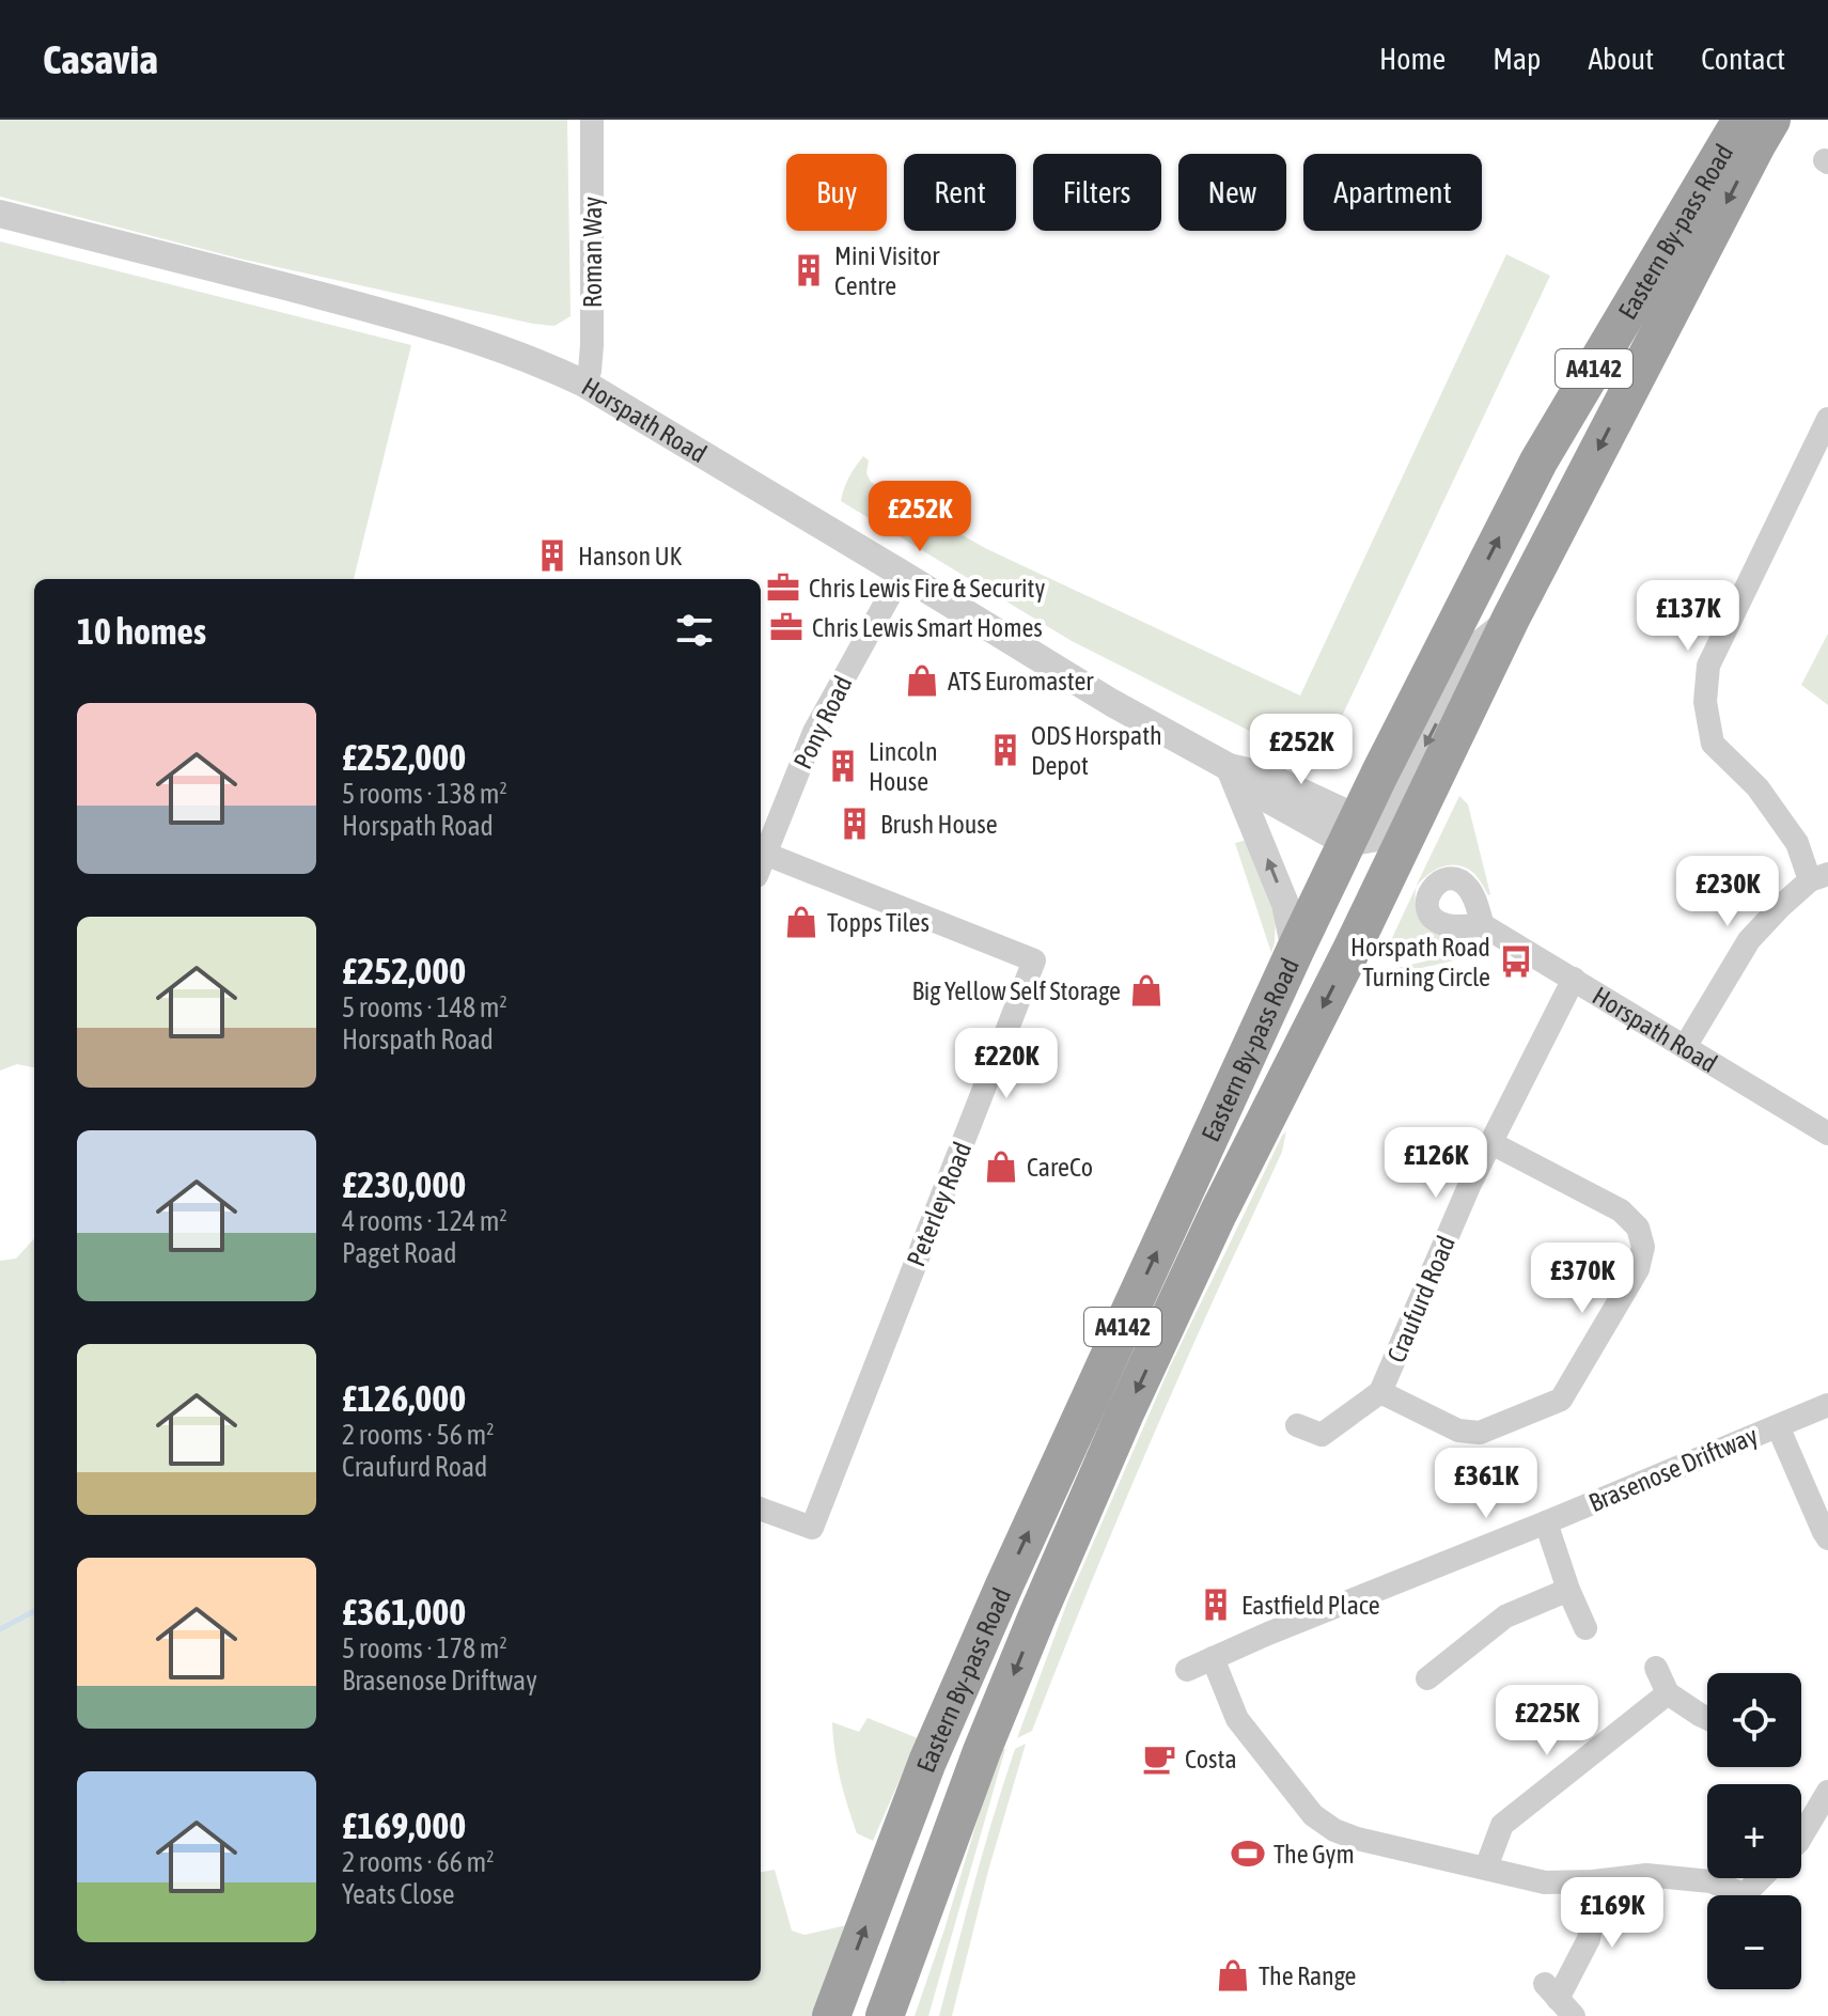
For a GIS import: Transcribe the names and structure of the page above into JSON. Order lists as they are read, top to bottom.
{
  "streets": {
    "highway": ["Eastern By-pass Road", "A4142"],
    "street": [
      "Roman Way",
      "Horspath Road",
      "Pony Road",
      "Peterley Road",
      "Craufurd Road",
      "Brasenose Driftway"
    ]
  },
  "crossings": [
    ["Eastern By-pass Road", "Horspath Road"],
    ["Roman Way", "Horspath Road"],
    ["Horspath Road", "Pony Road"],
    ["Horspath Road", "Craufurd Road"],
    ["Pony Road", "Peterley Road"]
  ],
  "places": {
    "building": [
      "Mini Visitor Centre",
      "Hanson UK",
      "ODS Horspath Depot",
      "Lincoln House",
      "Brush House",
      "Eastfield Place"
    ],
    "office": ["Chris Lewis Fire & Security", "Chris Lewis Smart Homes"],
    "shop": [
      "ATS Euromaster",
      "Topps Tiles",
      "Big Yellow Self Storage",
      "CareCo",
      "The Range"
    ],
    "bus stop": ["Horspath Road Turning Circle"],
    "cafe": ["Costa"],
    "sports": ["The Gym"]
  },
  "page": {
    "header": "Casavia",
    "nav": [
      "Home",
      "Map",
      "About",
      "Contact"
    ],
    "chip": [
      "Buy",
      "Rent",
      "Filters",
      "New",
      "Apartment"
    ],
    "price": [
      "£252K",
      "£137K",
      "£252K",
      "£230K",
      "£220K",
      "£126K",
      "£370K",
      "£361K",
      "£225K",
      "£169K"
    ],
    "heading": "10 homes",
    "list": [
      {
        "name": "£252,000",
        "note": "5 rooms · 138 m² · Horspath Road"
      },
      {
        "name": "£252,000",
        "note": "5 rooms · 148 m² · Horspath Road"
      },
      {
        "name": "£230,000",
        "note": "4 rooms · 124 m² · Paget Road"
      },
      {
        "name": "£126,000",
        "note": "2 rooms · 56 m² · Craufurd Road"
      },
      {
        "name": "£361,000",
        "note": "5 rooms · 178 m² · Brasenose Driftway"
      },
      {
        "name": "£169,000",
        "note": "2 rooms · 66 m² · Yeats Close"
      }
    ],
    "map_buttons": ["+", "−"]
  }
}
